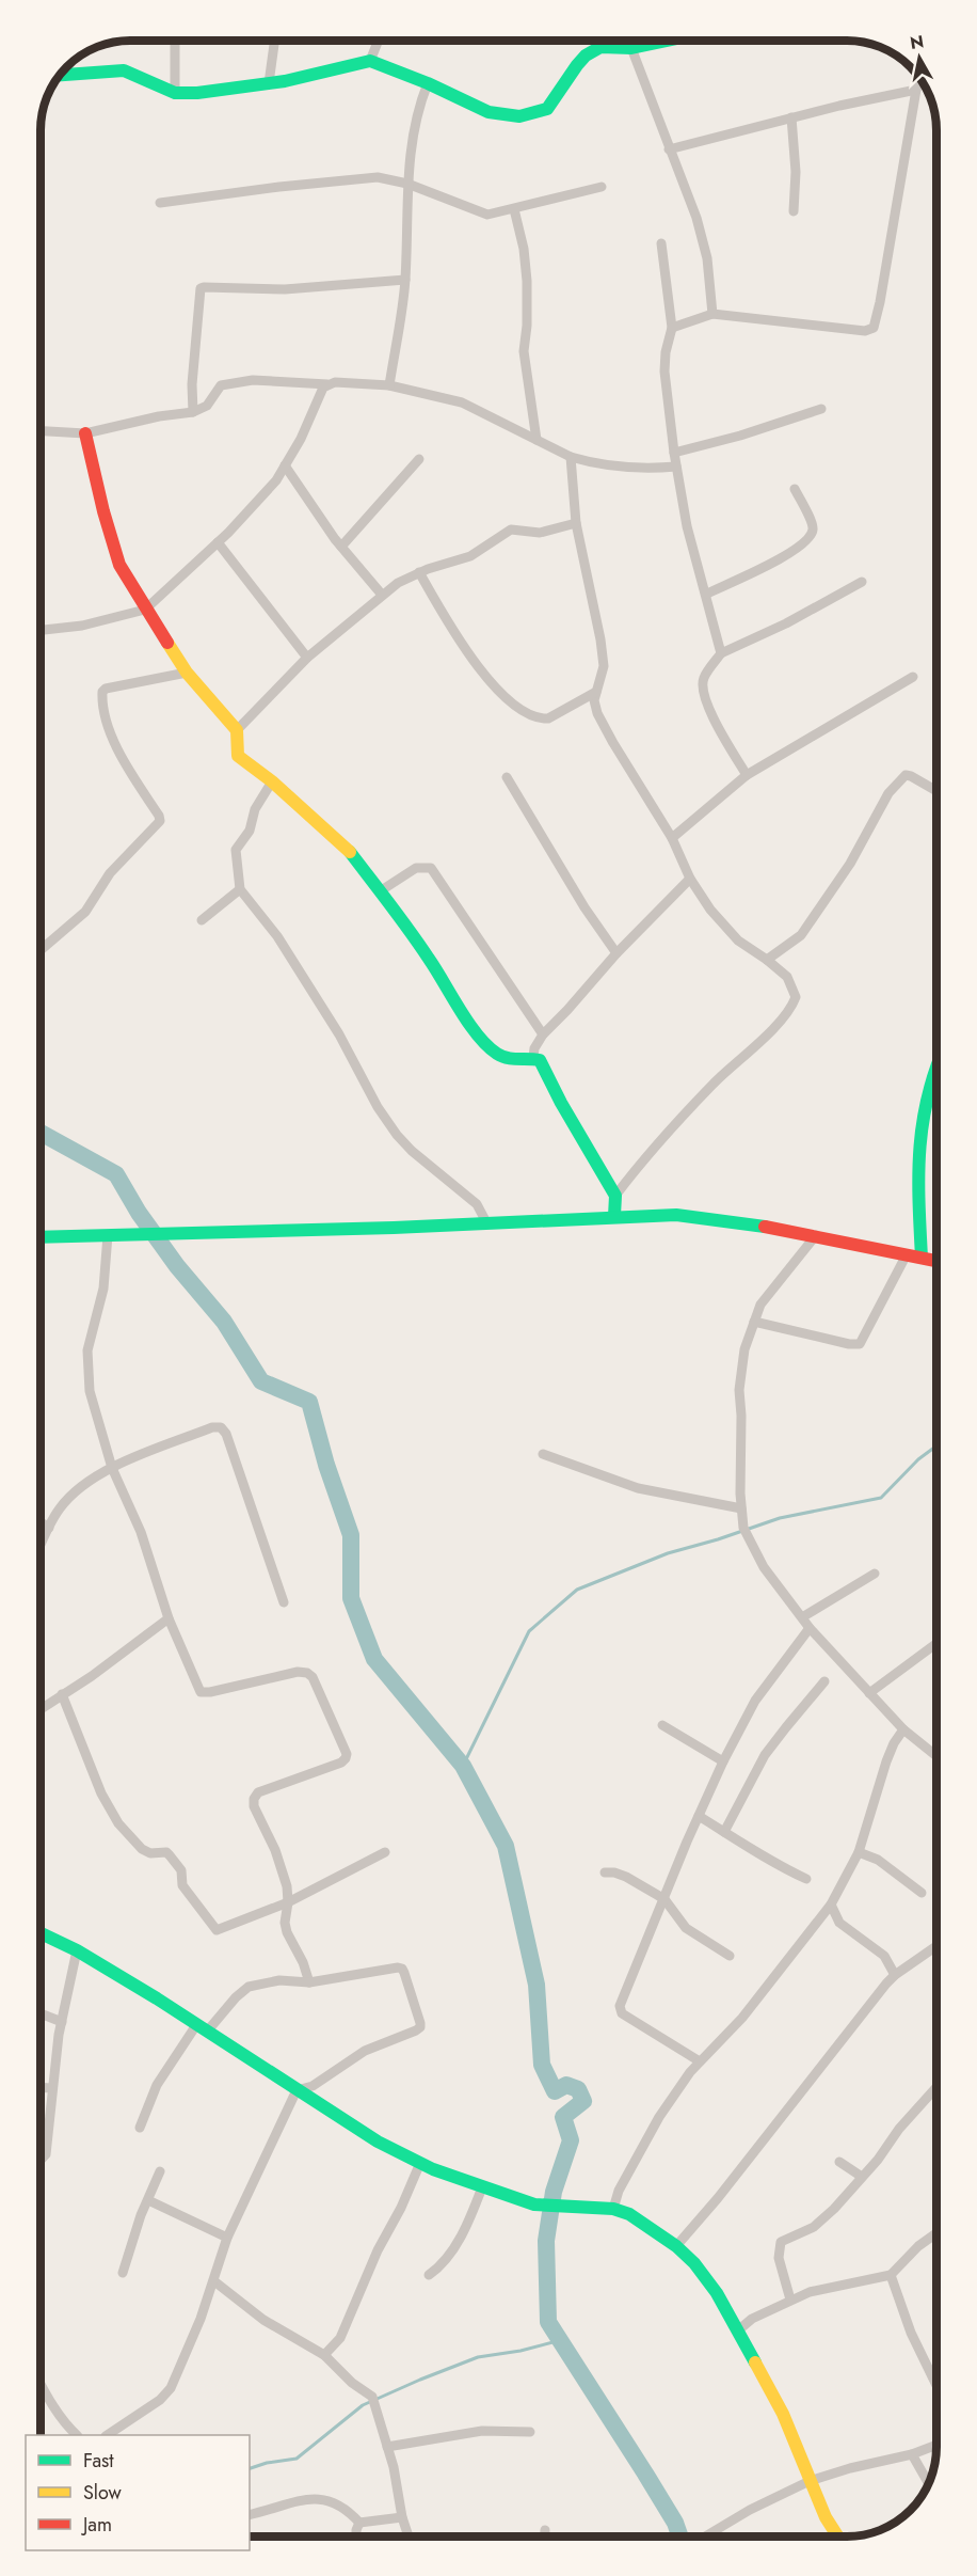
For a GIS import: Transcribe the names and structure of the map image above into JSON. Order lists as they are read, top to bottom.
{
  "legend": ["Fast", "Slow", "Jam"],
  "north": "top"
}
